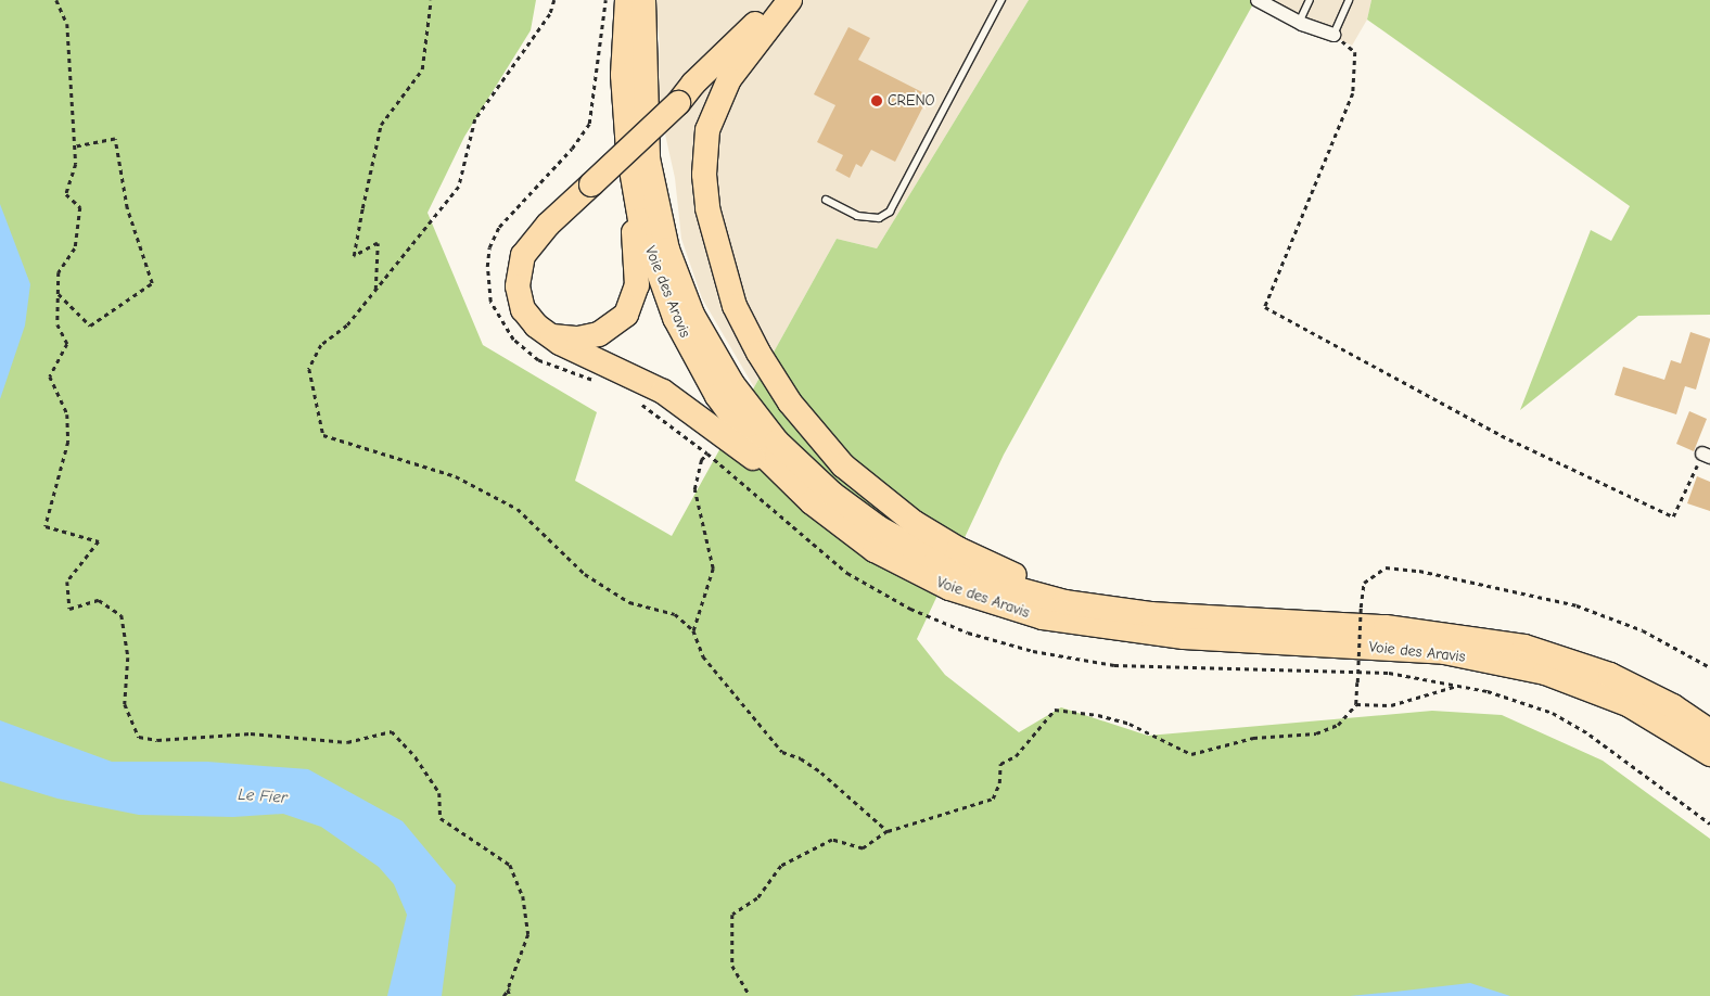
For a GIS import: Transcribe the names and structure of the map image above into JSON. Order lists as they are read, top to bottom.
{
  "streets": {
    "highway": ["Voie des Aravis"]
  },
  "water": ["Le Fier"],
  "places": ["CRENO"]
}
